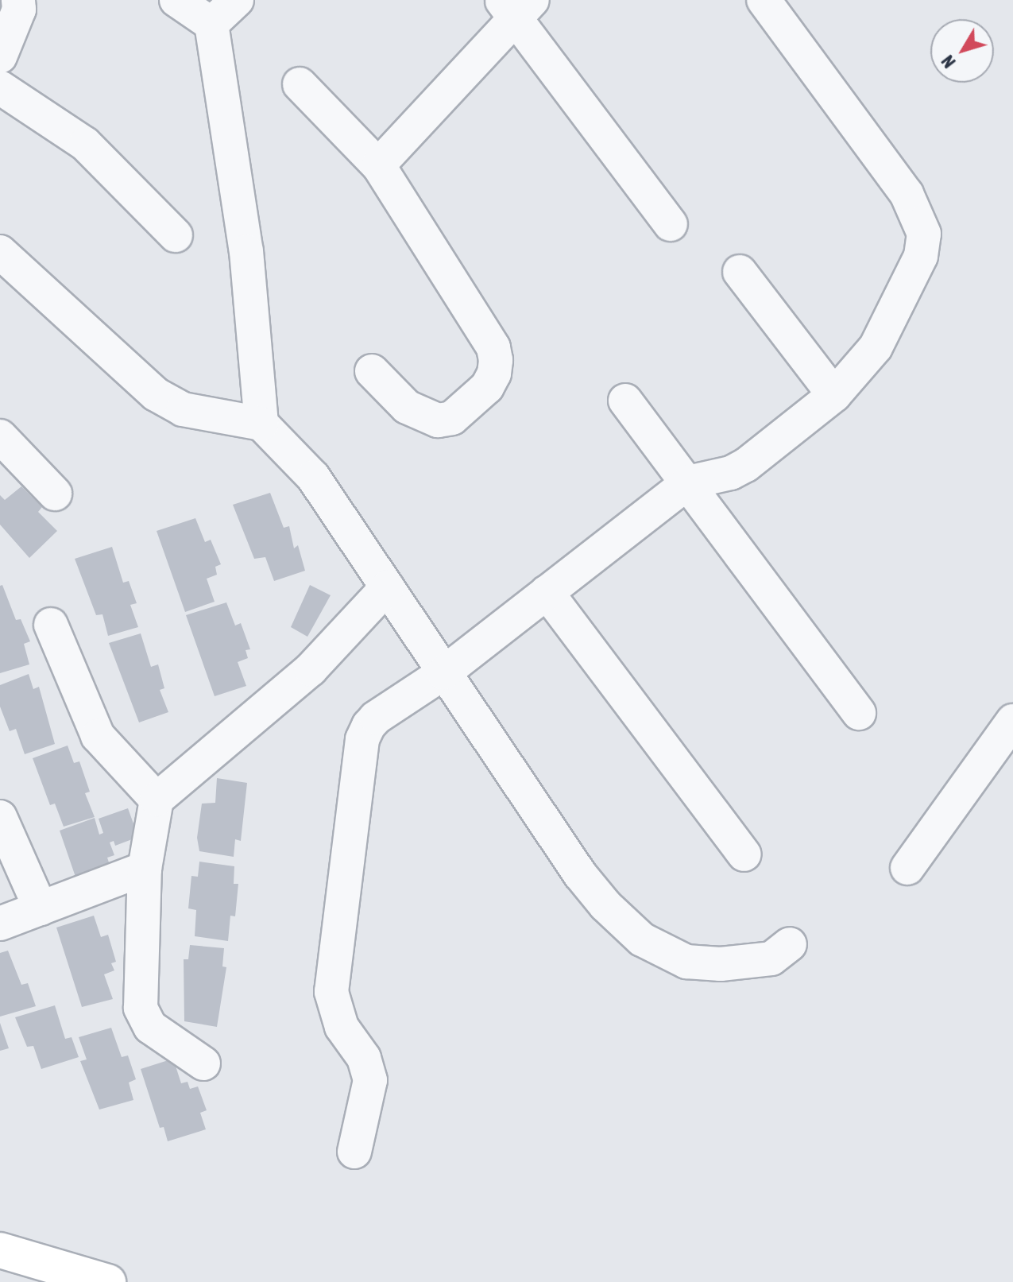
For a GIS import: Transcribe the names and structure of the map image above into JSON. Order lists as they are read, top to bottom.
{
  "north": "bottom left"
}
